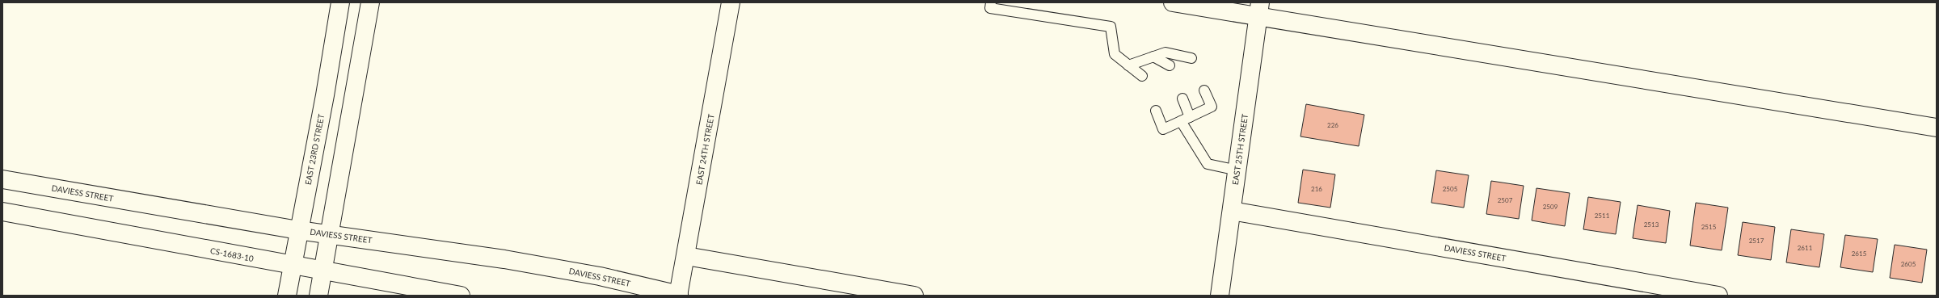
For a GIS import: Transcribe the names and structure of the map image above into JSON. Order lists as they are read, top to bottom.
{
  "streets": {
    "street": [
      "EAST 23RD STREET",
      "EAST 24TH STREET",
      "EAST 25TH STREET",
      "DAVIESS STREET",
      "CS-1683-10"
    ]
  },
  "crossings": [
    ["EAST 23RD STREET", "DAVIESS STREET"],
    ["EAST 23RD STREET", "CS-1683-10"],
    ["EAST 24TH STREET", "DAVIESS STREET"],
    ["EAST 25TH STREET", "DAVIESS STREET"]
  ],
  "house_numbers": [
    "226",
    "216",
    "2505",
    "2507",
    "2509",
    "2511",
    "2513",
    "2515",
    "2517",
    "2611",
    "2615",
    "2605"
  ]
}
